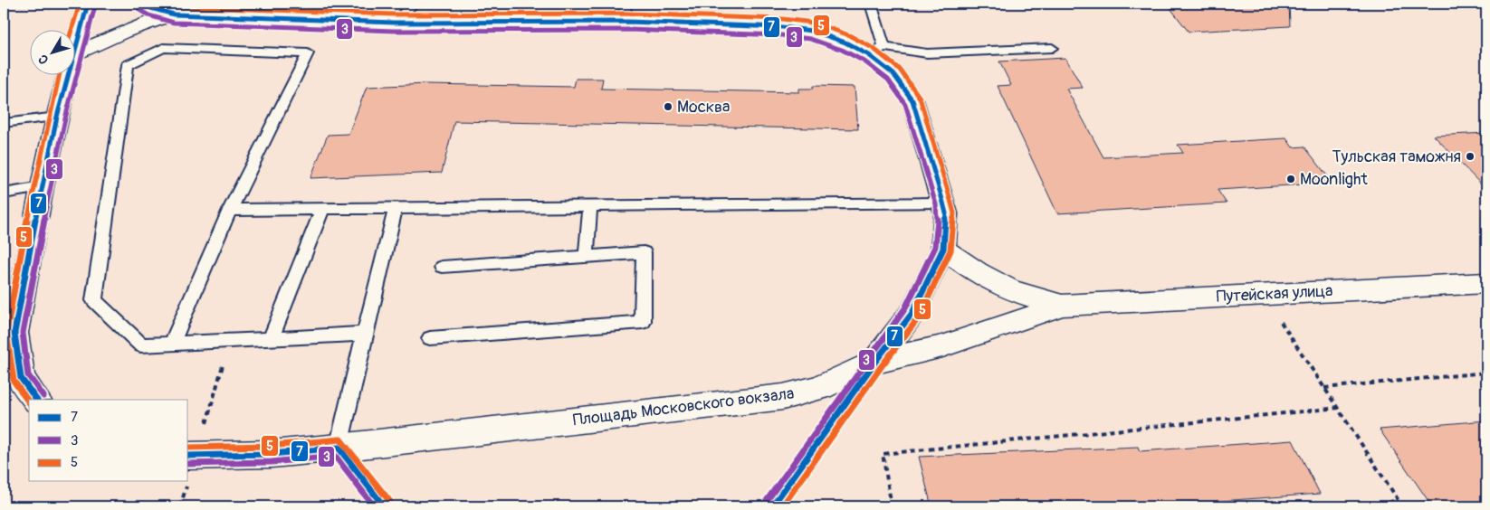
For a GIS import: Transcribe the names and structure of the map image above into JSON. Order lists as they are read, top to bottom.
{
  "streets": {
    "street": ["Путейская улица", "Площадь Московского вокзала"]
  },
  "crossings": [
    ["Путейская улица", "Площадь Московского вокзала"]
  ],
  "places": ["Москва", "Тульская таможня", "Moonlight"],
  "lines": ["transit line 7", "transit line 5", "transit line 3"],
  "legend": ["7", "3", "5"],
  "north": "bottom left"
}
